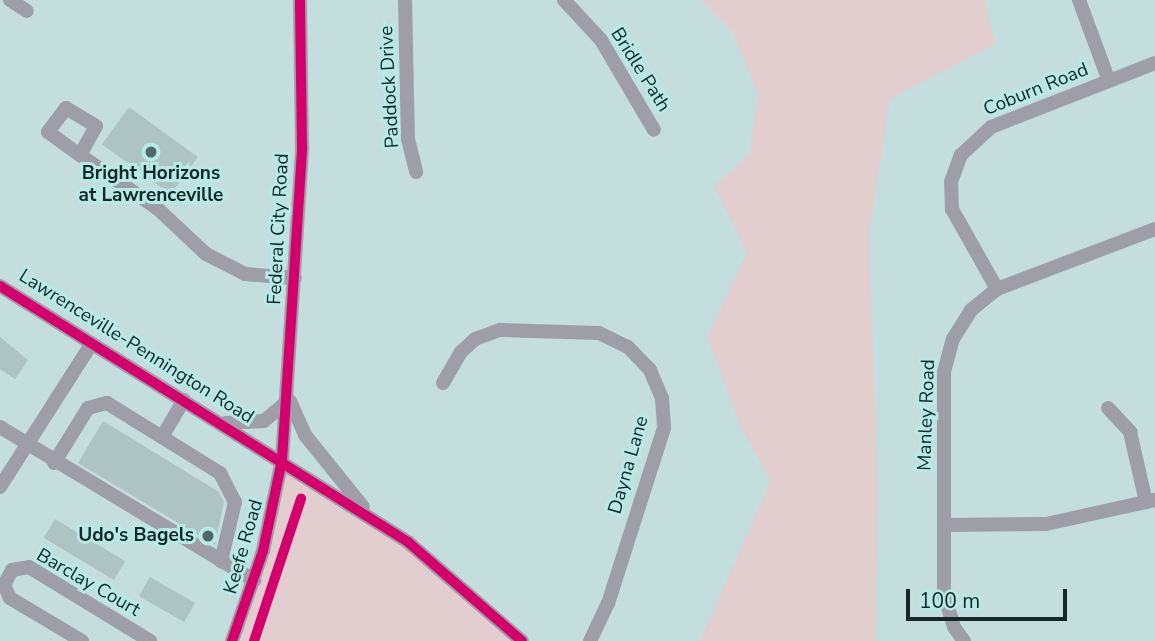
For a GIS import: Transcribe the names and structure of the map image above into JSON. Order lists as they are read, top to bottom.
{
  "streets": {
    "street": [
      "Bridle Path",
      "Paddock Drive",
      "Coburn Road",
      "Federal City Road",
      "Lawrenceville-Pennington Road",
      "Manley Road",
      "Dayna Lane",
      "Keefe Road",
      "Barclay Court"
    ]
  },
  "crossings": [
    ["Coburn Road", "Manley Road"],
    ["Federal City Road", "Lawrenceville-Pennington Road"],
    ["Federal City Road", "Keefe Road"],
    ["Lawrenceville-Pennington Road", "Keefe Road"]
  ],
  "places": ["Bright Horizons at Lawrenceville", "Udo's Bagels"],
  "scale_bar": "100 m"
}
